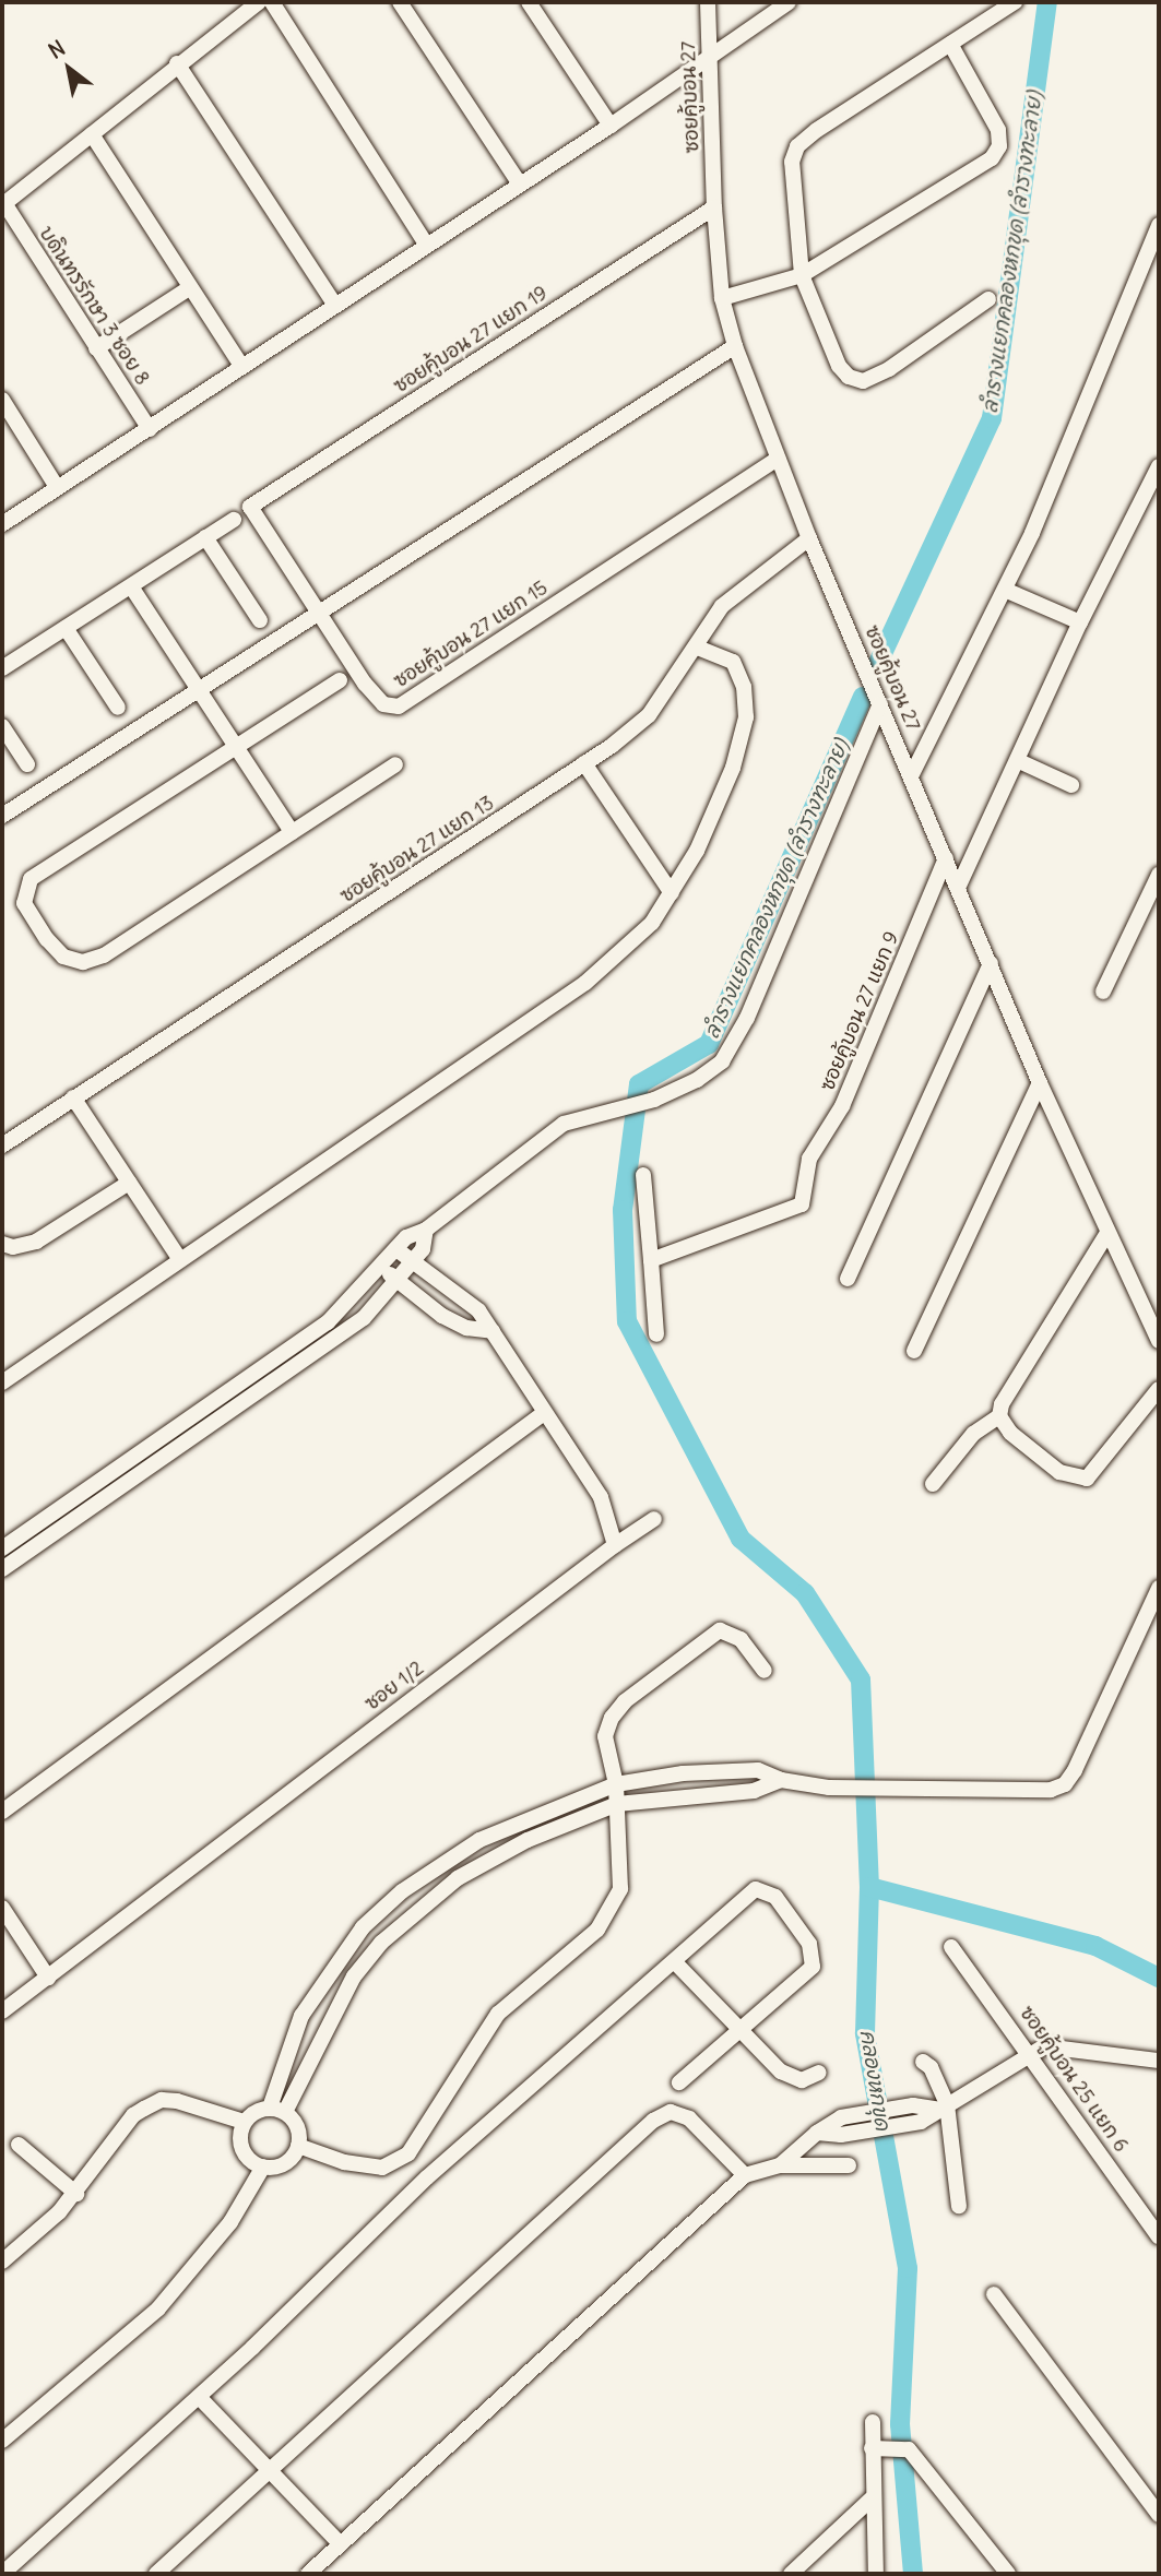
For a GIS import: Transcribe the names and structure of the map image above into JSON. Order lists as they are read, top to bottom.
{
  "streets": {
    "street": [
      "ซอยคู้บอน 27",
      "บดินทรรักษา 3 ซอย 8",
      "ซอยคู้บอน 27 แยก 19",
      "ซอยคู้บอน 27 แยก 15",
      "ซอยคู้บอน 27 แยก 13",
      "ซอยคู้บอน 27 แยก 9",
      "ซอย 1/2",
      "ซอยคู้บอน 25 แยก 6"
    ]
  },
  "crossings": [
    ["ซอยคู้บอน 27", "ซอยคู้บอน 27 แยก 19"],
    ["ซอยคู้บอน 27", "ซอยคู้บอน 27 แยก 15"],
    ["ซอยคู้บอน 27", "ซอยคู้บอน 27 แยก 13"],
    ["ซอยคู้บอน 27", "ซอยคู้บอน 27 แยก 9"],
    ["ซอยคู้บอน 27 แยก 19", "ซอยคู้บอน 27 แยก 15"]
  ],
  "water": ["ลำรางแยกคลองหกขุด (ลำรางทะลาย)", "คลองหกขุด"],
  "north": "top left"
}
